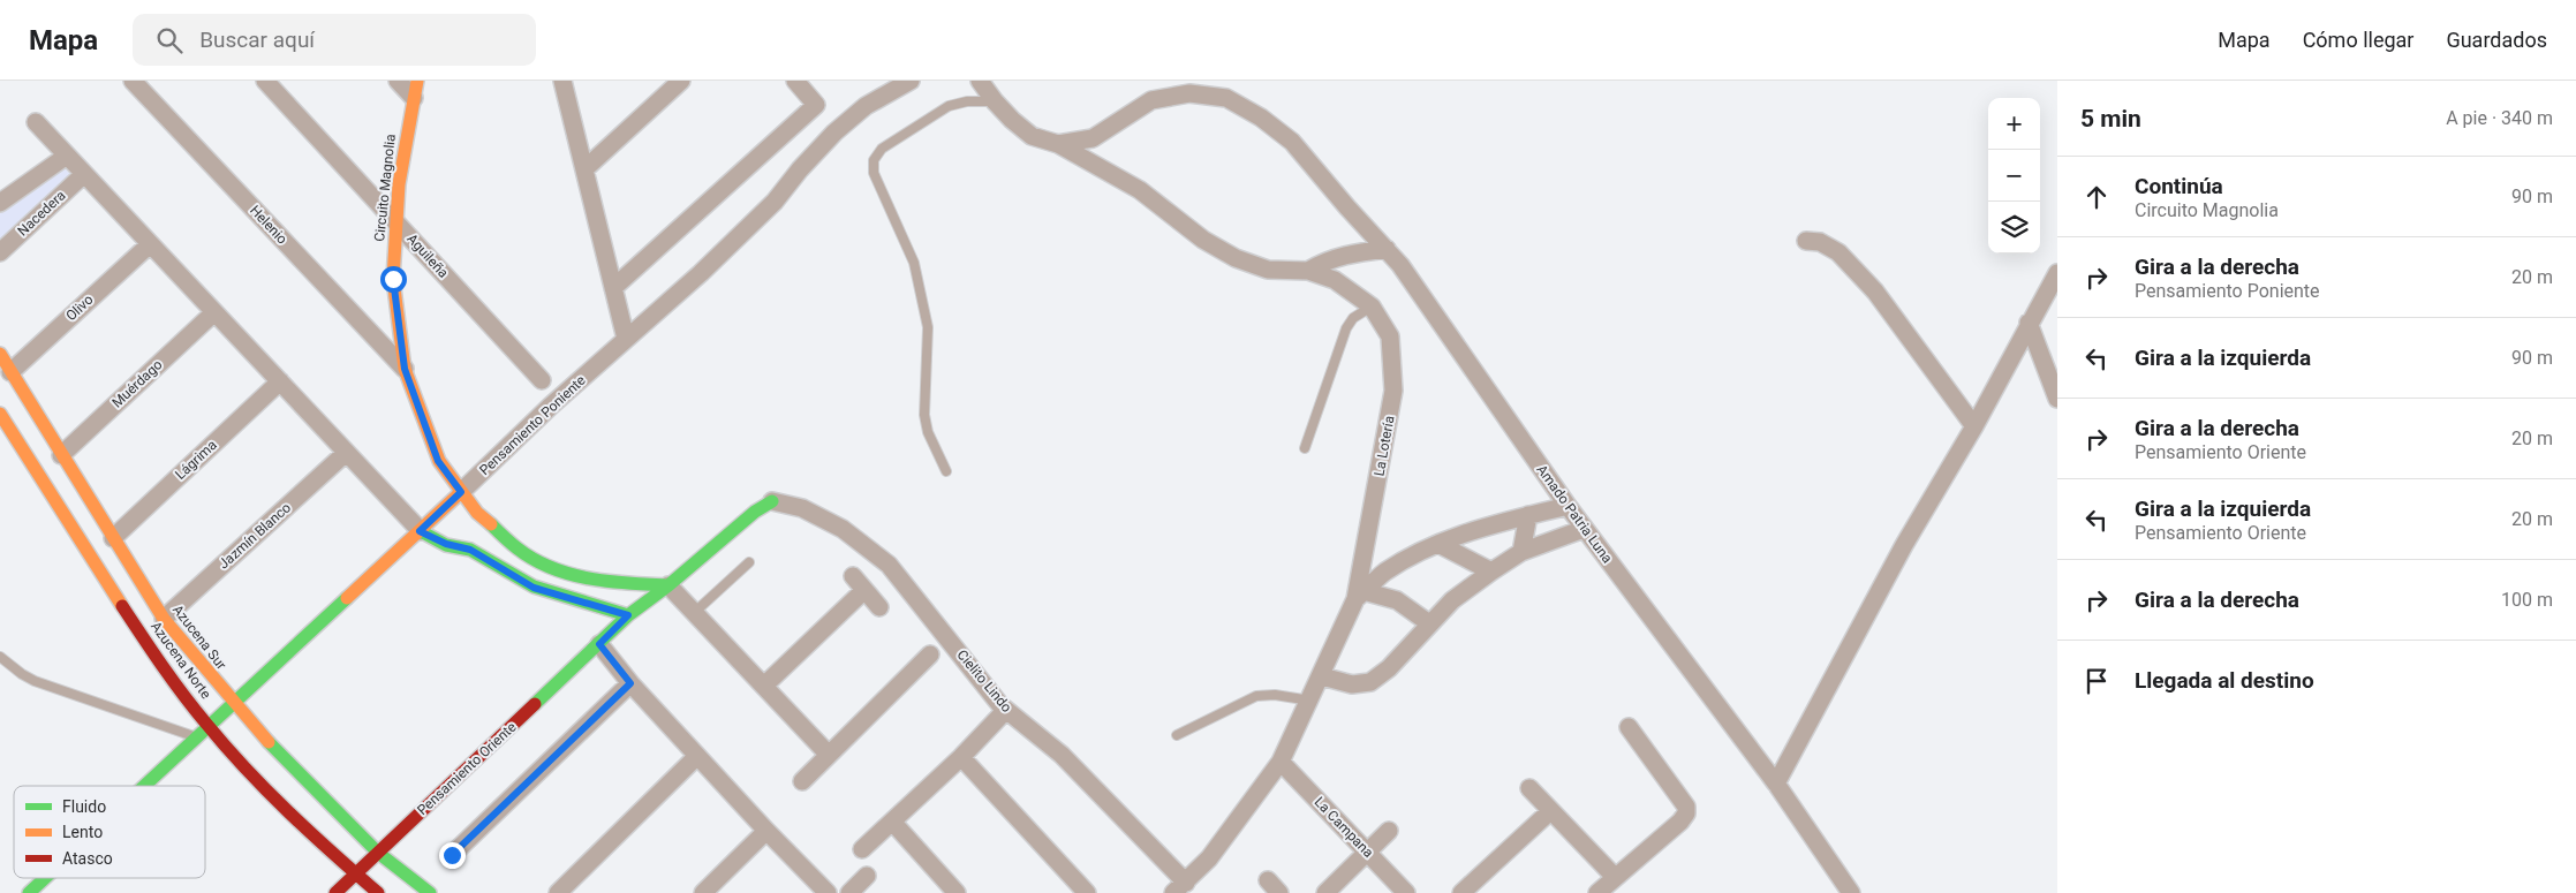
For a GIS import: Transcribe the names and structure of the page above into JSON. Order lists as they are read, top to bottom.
{
  "streets": {
    "street": [
      "Circuito Magnolia",
      "Nacedera",
      "Helenio",
      "Aguileña",
      "Olivo",
      "Muérdago",
      "Pensamiento Poniente",
      "La Lotería",
      "Lágrima",
      "Amado Patria Luna",
      "Jazmín Blanco",
      "Azucena Sur",
      "Azucena Norte",
      "Cielito Lindo",
      "Pensamiento Oriente",
      "La Campana"
    ]
  },
  "crossings": [
    ["Circuito Magnolia", "Helenio"],
    ["Circuito Magnolia", "Aguileña"],
    ["Circuito Magnolia", "Pensamiento Poniente"],
    ["Circuito Magnolia", "Pensamiento Oriente"],
    ["Olivo", "Azucena Sur"],
    ["Muérdago", "Azucena Sur"],
    ["Pensamiento Poniente", "Azucena Sur"],
    ["Pensamiento Poniente", "Azucena Norte"],
    ["La Lotería", "Amado Patria Luna"],
    ["La Lotería", "Cielito Lindo"],
    ["La Lotería", "La Campana"],
    ["Lágrima", "Azucena Sur"],
    ["Jazmín Blanco", "Azucena Sur"],
    ["Azucena Sur", "Pensamiento Oriente"],
    ["Azucena Norte", "Pensamiento Oriente"],
    ["Cielito Lindo", "Pensamiento Oriente"]
  ],
  "legend": ["Fluido", "Lento", "Atasco"],
  "page": {
    "header": "Mapa",
    "search": "Buscar aquí",
    "nav": ["Mapa", "Cómo llegar", "Guardados"],
    "heading": ["5 min", "A pie · 340 m"],
    "map_buttons": ["+", "−"],
    "list": [
      ["Continúa", "Circuito Magnolia", "90 m"],
      ["Gira a la derecha", "Pensamiento Poniente", "20 m"],
      ["Gira a la izquierda", "90 m"],
      ["Gira a la derecha", "Pensamiento Oriente", "20 m"],
      ["Gira a la izquierda", "Pensamiento Oriente", "20 m"],
      ["Gira a la derecha", "100 m"],
      "Llegada al destino"
    ]
  }
}
